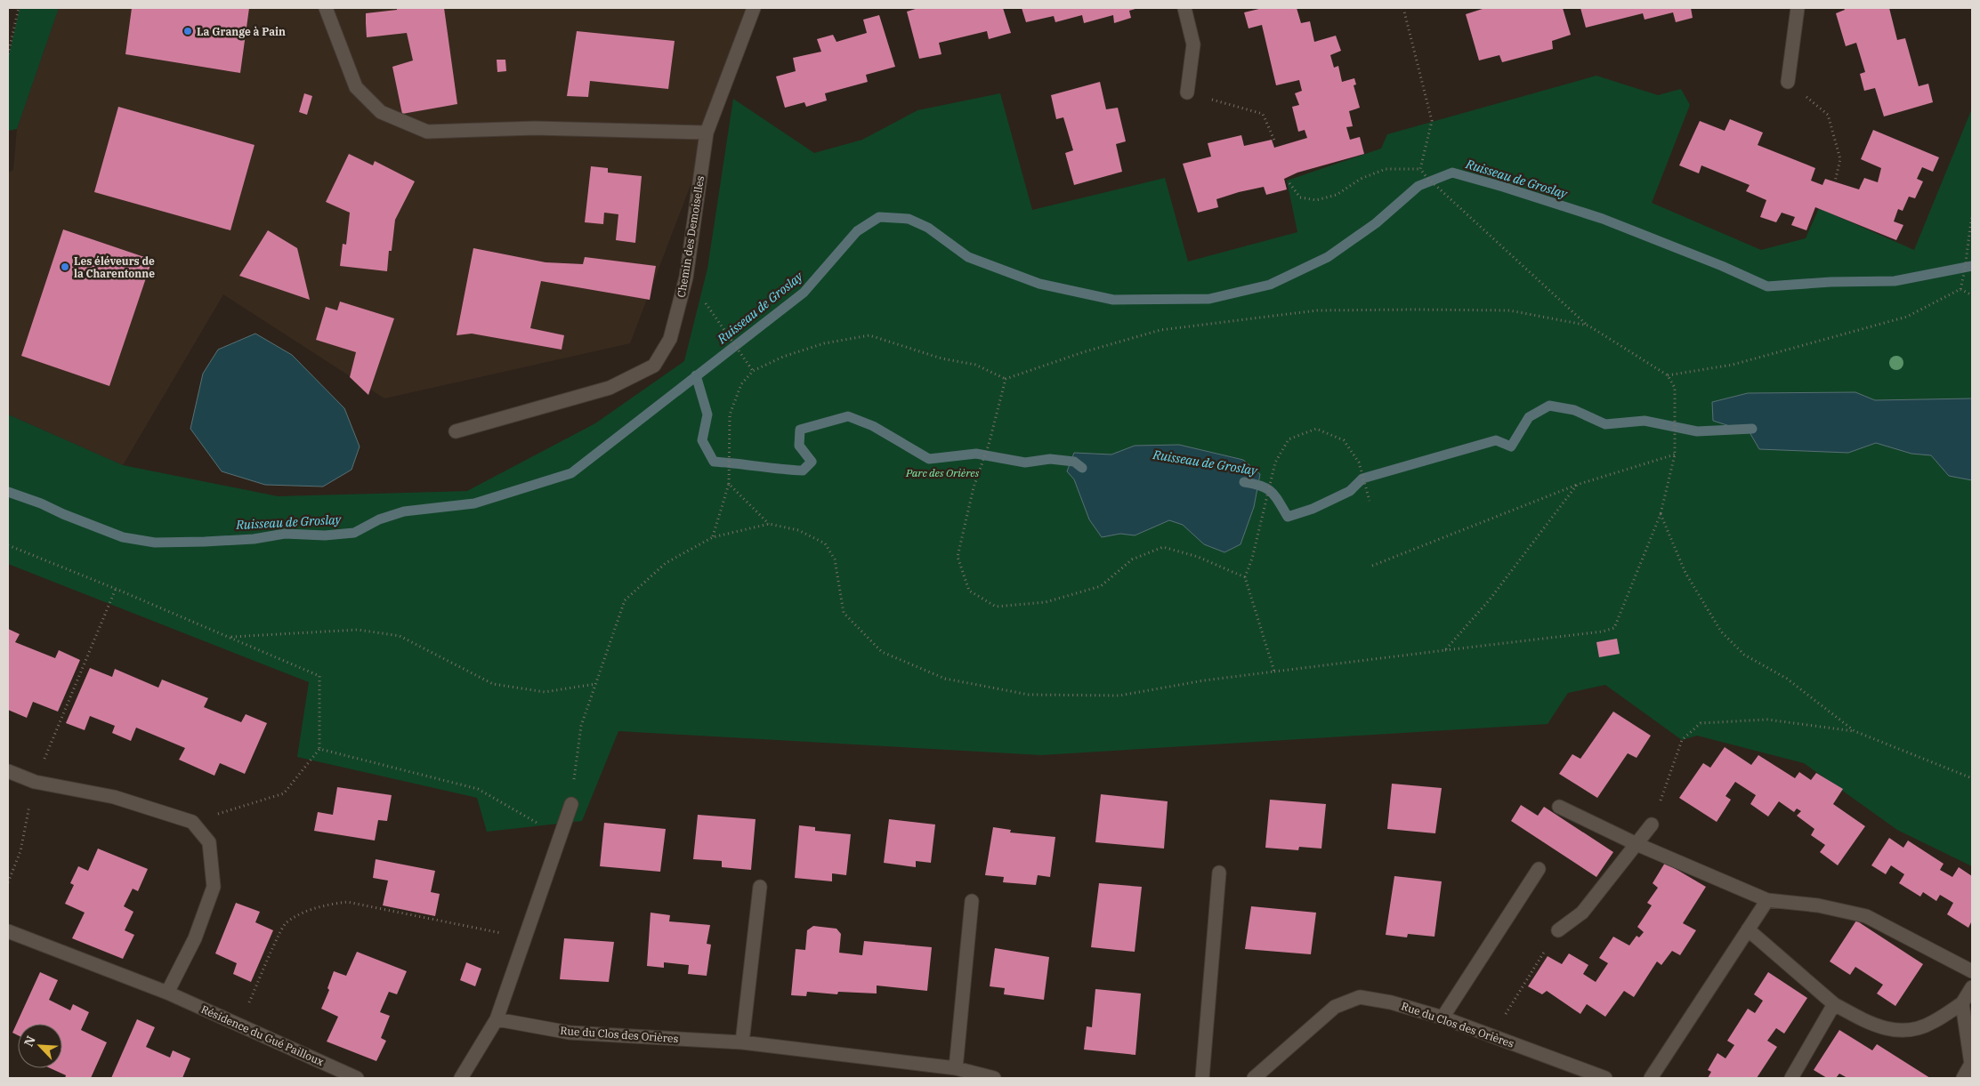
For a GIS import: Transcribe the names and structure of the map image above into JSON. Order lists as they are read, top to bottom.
{
  "streets": {
    "street": ["Chemin des Demoiselles", "Rue du Clos des Orières", "Résidence du Gué Pailloux"]
  },
  "water": ["Ruisseau de Groslay"],
  "parks": ["Parc des Orières"],
  "places": ["La Grange à Pain", "Les éléveurs de la Charentonne"],
  "north": "top left"
}
